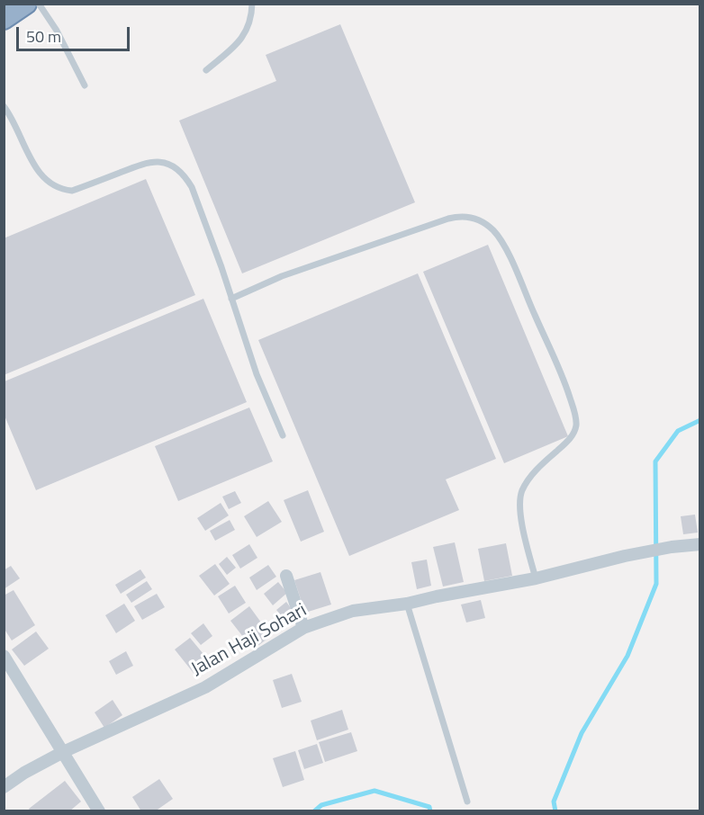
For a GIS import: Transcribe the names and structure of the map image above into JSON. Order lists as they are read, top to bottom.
{
  "streets": {
    "street": ["Jalan Haji Sohari"]
  },
  "scale_bar": "50 m"
}
